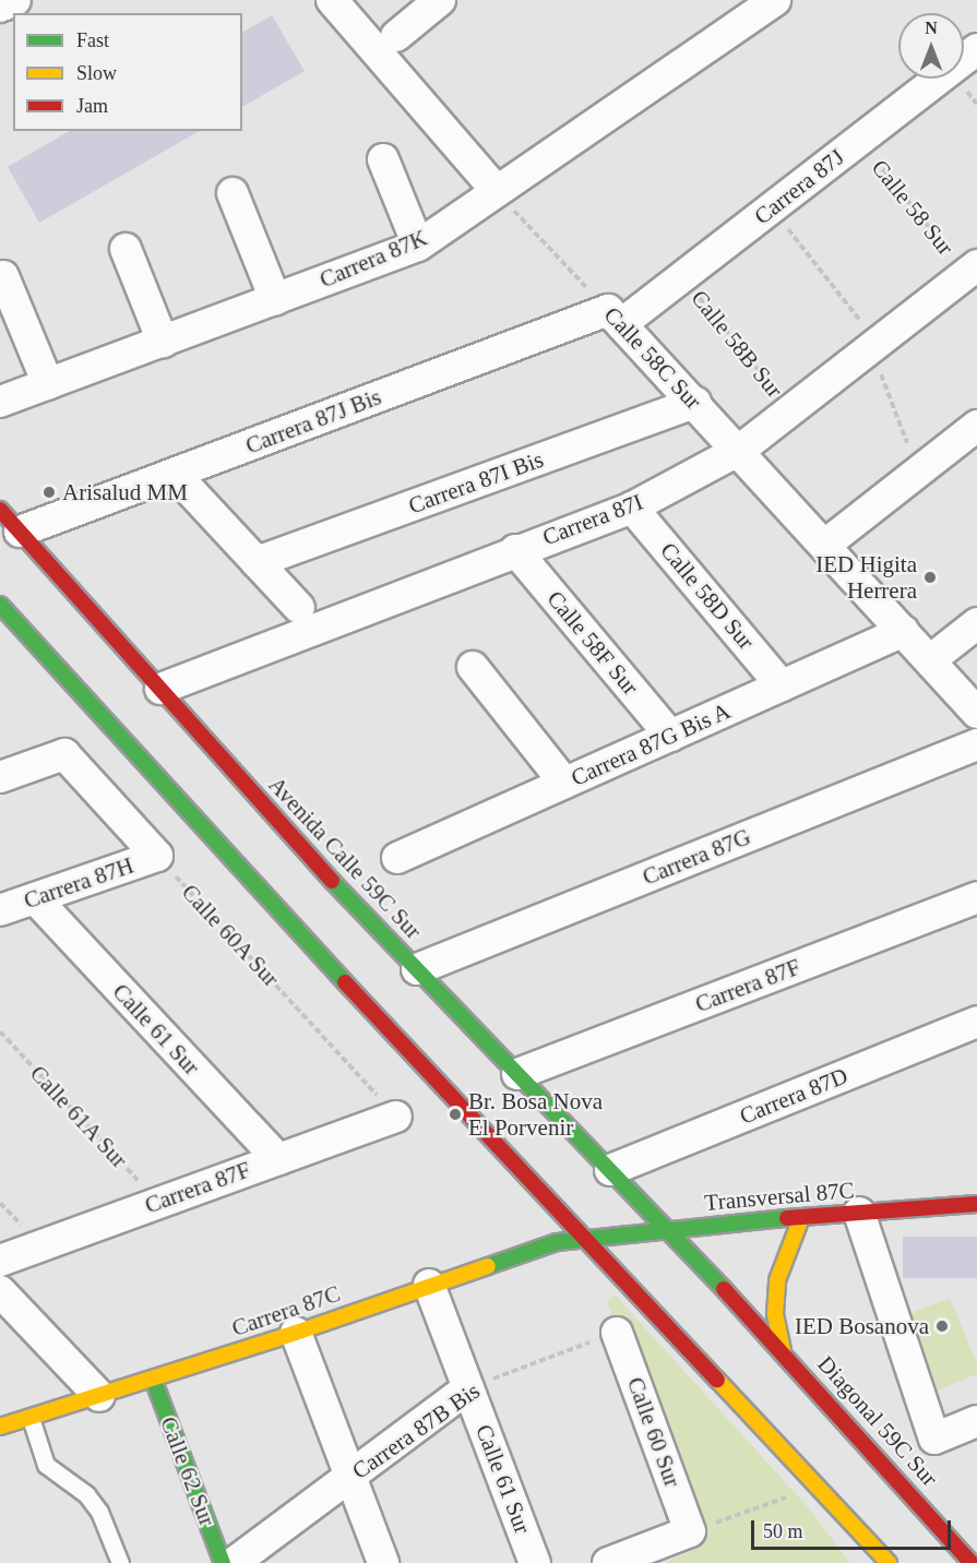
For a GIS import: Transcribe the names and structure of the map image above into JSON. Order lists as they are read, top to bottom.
{
  "streets": {
    "main road": [
      "Avenida Calle 59C Sur",
      "Transversal 87C",
      "Carrera 87C",
      "Diagonal 59C Sur",
      "Calle 62 Sur"
    ],
    "street": [
      "Carrera 87J",
      "Carrera 87K",
      "Calle 58C Sur",
      "Carrera 87J Bis",
      "Carrera 87I Bis",
      "Carrera 87I",
      "Calle 58D Sur",
      "Calle 58F Sur",
      "Carrera 87G Bis A",
      "Carrera 87G",
      "Carrera 87H",
      "Carrera 87F",
      "Calle 61 Sur",
      "Carrera 87D",
      "Carrera 87B Bis",
      "Calle 60 Sur"
    ],
    "path": [
      "Calle 58 Sur",
      "Calle 58B Sur",
      "Calle 60A Sur",
      "Calle 61A Sur"
    ]
  },
  "crossings": [
    ["Carrera 87J", "Calle 58 Sur"],
    ["Carrera 87J", "Calle 58B Sur"],
    ["Carrera 87J", "Calle 58C Sur"],
    ["Carrera 87J", "Carrera 87J Bis"],
    ["Calle 58 Sur", "Carrera 87I"],
    ["Carrera 87K", "Calle 58C Sur"],
    ["Calle 58B Sur", "Carrera 87I"],
    ["Calle 58C Sur", "Carrera 87J Bis"],
    ["Calle 58C Sur", "Carrera 87I Bis"],
    ["Calle 58C Sur", "Carrera 87I"],
    ["Calle 58C Sur", "Carrera 87G Bis A"],
    ["Carrera 87J Bis", "Avenida Calle 59C Sur"],
    ["Carrera 87I", "Calle 58D Sur"],
    ["Carrera 87I", "Calle 58F Sur"],
    ["Carrera 87I", "Avenida Calle 59C Sur"],
    ["Calle 58D Sur", "Carrera 87G Bis A"],
    ["Calle 58F Sur", "Carrera 87G Bis A"],
    ["Carrera 87G", "Avenida Calle 59C Sur"],
    ["Avenida Calle 59C Sur", "Carrera 87F"],
    ["Avenida Calle 59C Sur", "Carrera 87D"],
    ["Avenida Calle 59C Sur", "Transversal 87C"],
    ["Avenida Calle 59C Sur", "Diagonal 59C Sur"],
    ["Carrera 87H", "Calle 60A Sur"],
    ["Carrera 87H", "Calle 61 Sur"],
    ["Calle 60A Sur", "Carrera 87F"],
    ["Carrera 87F", "Calle 61 Sur"],
    ["Carrera 87F", "Calle 61A Sur"],
    ["Calle 61 Sur", "Carrera 87C"],
    ["Calle 61 Sur", "Carrera 87B Bis"],
    ["Transversal 87C", "Carrera 87C"],
    ["Transversal 87C", "Diagonal 59C Sur"],
    ["Carrera 87C", "Calle 62 Sur"],
    ["Carrera 87B Bis", "Calle 60 Sur"]
  ],
  "places": [
    "Arisalud MM",
    "IED Higita Herrera",
    "Br. Bosa Nova El Porvenir",
    "IED Bosanova"
  ],
  "legend": ["Fast", "Slow", "Jam"],
  "scale_bar": "50 m",
  "north": "top"
}
